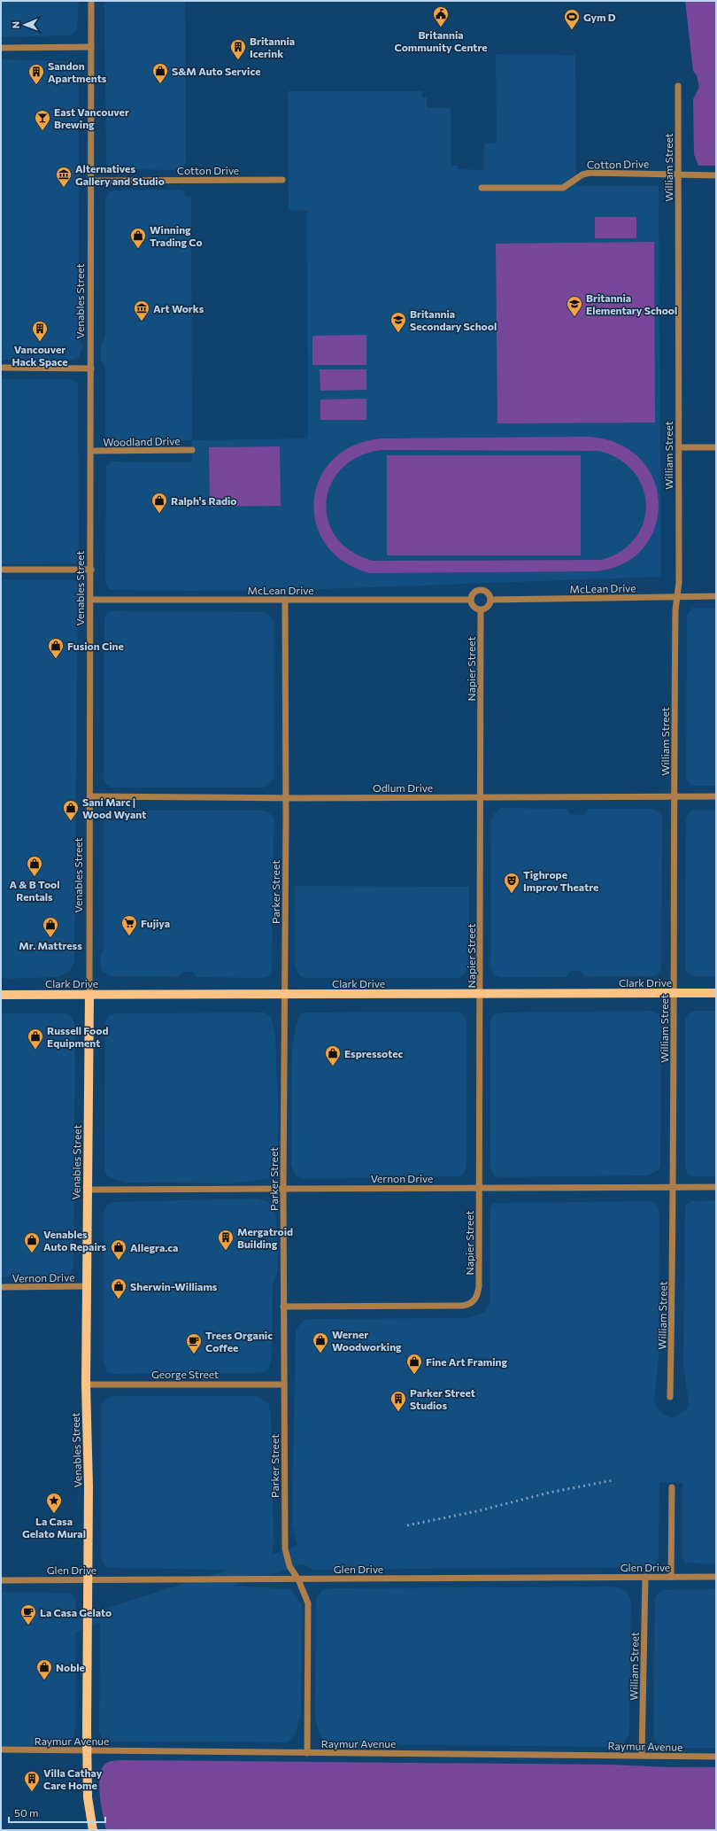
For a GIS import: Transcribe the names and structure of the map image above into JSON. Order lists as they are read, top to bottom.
{
  "streets": {
    "main road": ["Venables Street", "Clark Drive"],
    "street": [
      "Cotton Drive",
      "William Street",
      "Woodland Drive",
      "McLean Drive",
      "Napier Street",
      "Odlum Drive",
      "Parker Street",
      "Vernon Drive",
      "George Street",
      "Glen Drive",
      "Raymur Avenue"
    ]
  },
  "crossings": [
    ["Cotton Drive", "William Street"],
    ["Cotton Drive", "Venables Street"],
    ["William Street", "McLean Drive"],
    ["William Street", "Odlum Drive"],
    ["William Street", "Clark Drive"],
    ["William Street", "Vernon Drive"],
    ["William Street", "Glen Drive"],
    ["William Street", "Raymur Avenue"],
    ["Venables Street", "Woodland Drive"],
    ["Venables Street", "McLean Drive"],
    ["Venables Street", "Odlum Drive"],
    ["Venables Street", "Clark Drive"],
    ["Venables Street", "Vernon Drive"],
    ["Venables Street", "George Street"],
    ["Venables Street", "Glen Drive"],
    ["Venables Street", "Raymur Avenue"],
    ["McLean Drive", "Napier Street"],
    ["McLean Drive", "Parker Street"],
    ["Napier Street", "Odlum Drive"],
    ["Napier Street", "Parker Street"],
    ["Napier Street", "Clark Drive"],
    ["Napier Street", "Vernon Drive"],
    ["Odlum Drive", "Parker Street"],
    ["Parker Street", "Clark Drive"],
    ["Parker Street", "Vernon Drive"],
    ["Parker Street", "George Street"],
    ["Parker Street", "Glen Drive"],
    ["Parker Street", "Raymur Avenue"]
  ],
  "places": {
    "public building": ["Britannia Community Centre"],
    "sports": ["Gym D"],
    "building": [
      "Britannia Icerink",
      "Sandon Apartments",
      "Vancouver Hack Space",
      "Mergatroid Building",
      "Parker Street Studios",
      "Villa Cathay Care Home"
    ],
    "shop": [
      "S&M Auto Service",
      "Winning Trading Co",
      "Ralph's Radio",
      "Fusion Cine",
      "Sani Marc | Wood Wyant",
      "A & B Tool Rentals",
      "Mr. Mattress",
      "Russell Food Equipment",
      "Espressotec",
      "Venables Auto Repairs",
      "Allegra.ca",
      "Sherwin-Williams",
      "Werner Woodworking",
      "Fine Art Framing",
      "Noble"
    ],
    "bar": ["East Vancouver Brewing"],
    "museum": ["Alternatives Gallery and Studio", "Art Works"],
    "school or university": ["Britannia Elementary School", "Britannia Secondary School"],
    "theatre": ["Tighrope Improv Theatre"],
    "supermarket": ["Fujiya"],
    "cafe": ["Trees Organic Coffee", "La Casa Gelato"],
    "place": ["La Casa Gelato Mural"]
  },
  "scale_bar": "50 m",
  "north": "left"
}
